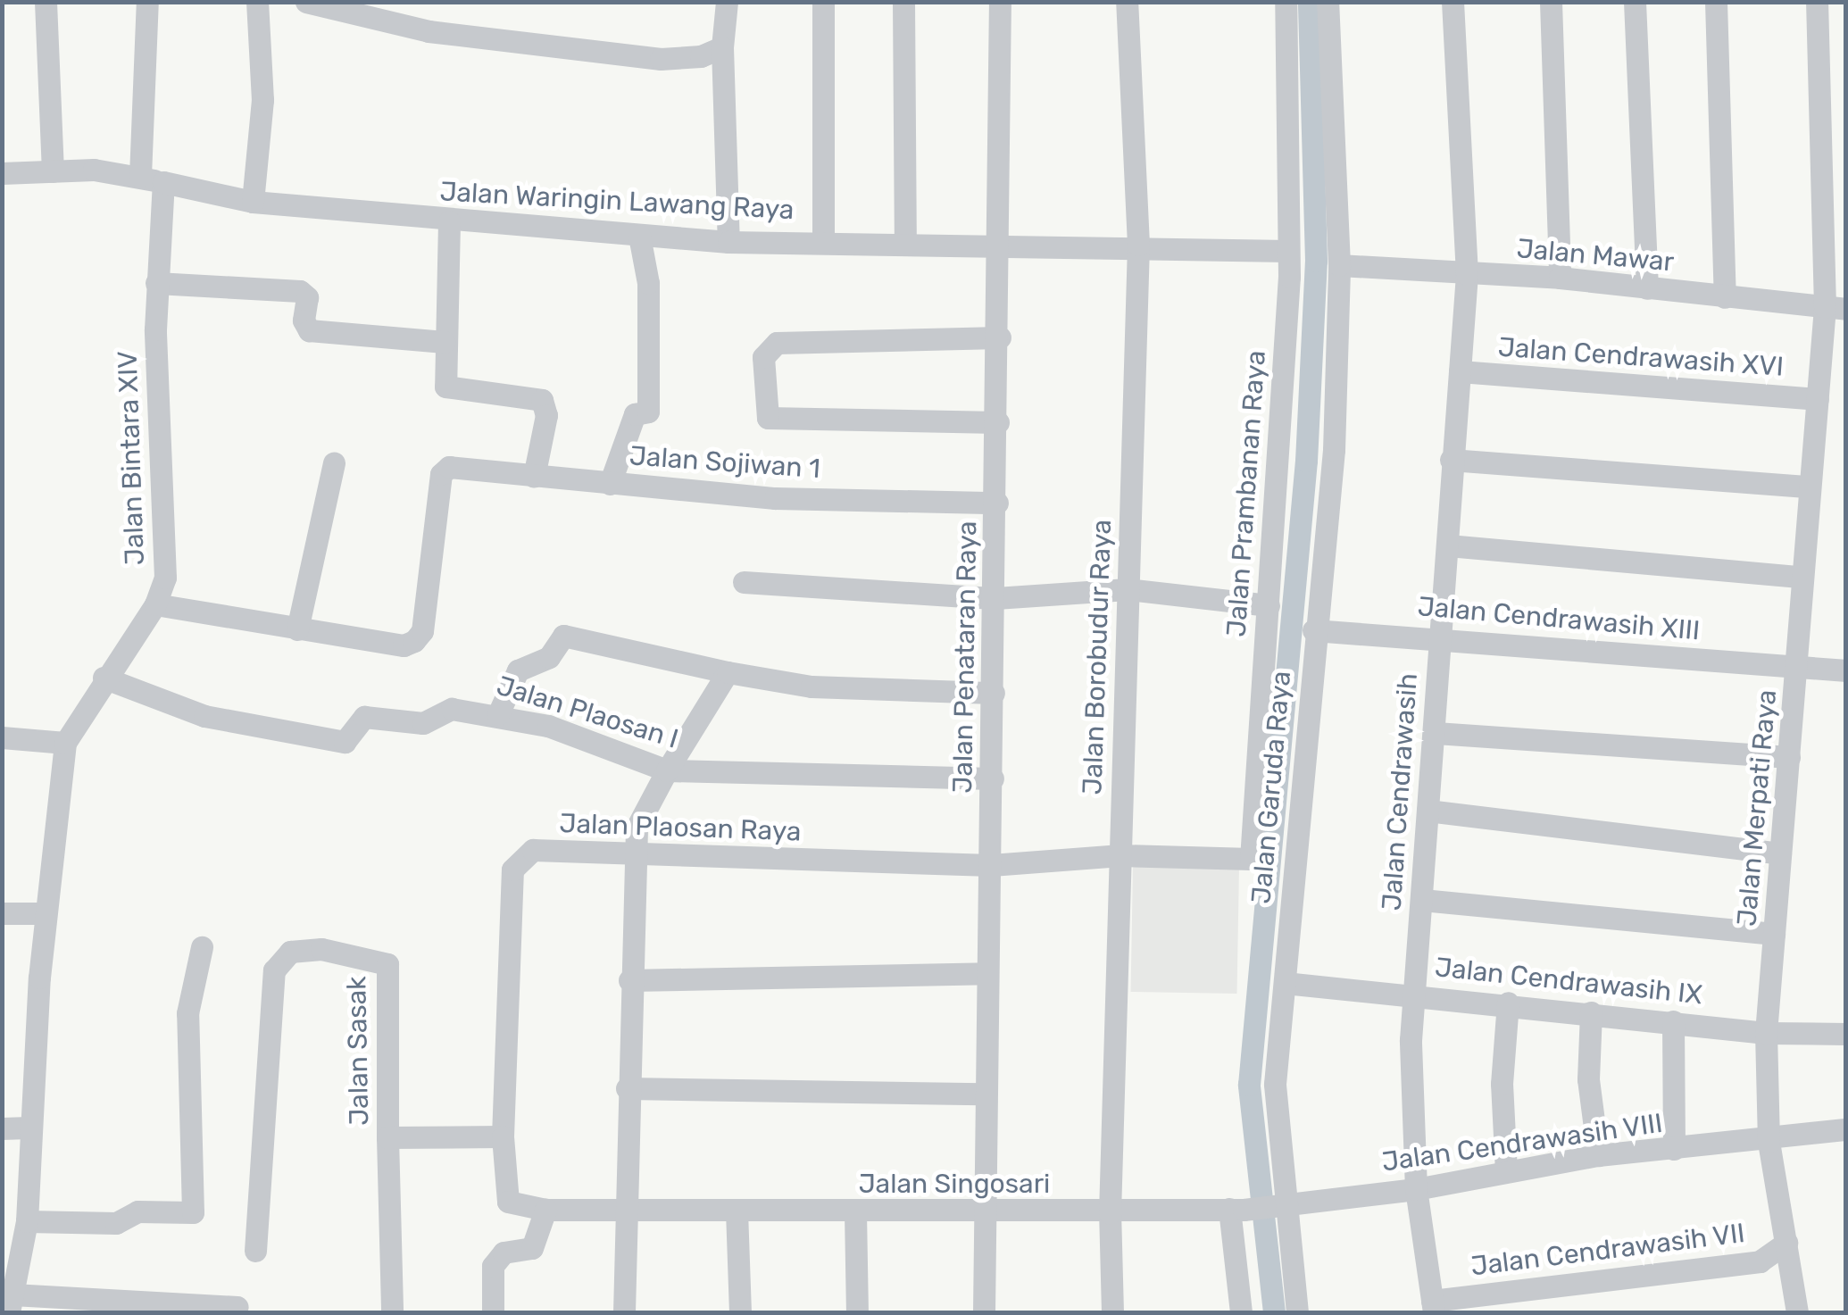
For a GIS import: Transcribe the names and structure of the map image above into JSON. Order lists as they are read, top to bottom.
{
  "streets": {
    "street": [
      "Jalan Waringin Lawang Raya",
      "Jalan Mawar",
      "Jalan Cendrawasih XVI",
      "Jalan Bintara XIV",
      "Jalan Sojiwan 1",
      "Jalan Prambanan Raya",
      "Jalan Cendrawasih XIII",
      "Jalan Penataran Raya",
      "Jalan Borobudur Raya",
      "Jalan Plaosan I",
      "Jalan Garuda Raya",
      "Jalan Cendrawasih",
      "Jalan Merpati Raya",
      "Jalan Plaosan Raya",
      "Jalan Cendrawasih IX",
      "Jalan Sasak",
      "Jalan Cendrawasih VIII",
      "Jalan Singosari",
      "Jalan Cendrawasih VII"
    ]
  },
  "crossings": [
    ["Jalan Waringin Lawang Raya", "Jalan Prambanan Raya"],
    ["Jalan Waringin Lawang Raya", "Jalan Penataran Raya"],
    ["Jalan Waringin Lawang Raya", "Jalan Borobudur Raya"],
    ["Jalan Mawar", "Jalan Garuda Raya"],
    ["Jalan Mawar", "Jalan Cendrawasih"],
    ["Jalan Mawar", "Jalan Merpati Raya"],
    ["Jalan Cendrawasih XVI", "Jalan Cendrawasih"],
    ["Jalan Cendrawasih XVI", "Jalan Merpati Raya"],
    ["Jalan Bintara XIV", "Jalan Plaosan I"],
    ["Jalan Sojiwan 1", "Jalan Penataran Raya"],
    ["Jalan Prambanan Raya", "Jalan Borobudur Raya"],
    ["Jalan Prambanan Raya", "Jalan Plaosan Raya"],
    ["Jalan Cendrawasih XIII", "Jalan Garuda Raya"],
    ["Jalan Cendrawasih XIII", "Jalan Cendrawasih"],
    ["Jalan Cendrawasih XIII", "Jalan Merpati Raya"],
    ["Jalan Penataran Raya", "Jalan Plaosan I"],
    ["Jalan Penataran Raya", "Jalan Plaosan Raya"],
    ["Jalan Penataran Raya", "Jalan Singosari"],
    ["Jalan Borobudur Raya", "Jalan Plaosan Raya"],
    ["Jalan Borobudur Raya", "Jalan Singosari"],
    ["Jalan Garuda Raya", "Jalan Cendrawasih IX"],
    ["Jalan Garuda Raya", "Jalan Cendrawasih VIII"],
    ["Jalan Garuda Raya", "Jalan Singosari"],
    ["Jalan Cendrawasih", "Jalan Cendrawasih IX"],
    ["Jalan Cendrawasih", "Jalan Cendrawasih VIII"],
    ["Jalan Cendrawasih", "Jalan Cendrawasih VII"],
    ["Jalan Merpati Raya", "Jalan Cendrawasih IX"],
    ["Jalan Merpati Raya", "Jalan Cendrawasih VIII"],
    ["Jalan Merpati Raya", "Jalan Cendrawasih VII"],
    ["Jalan Plaosan Raya", "Jalan Sasak"],
    ["Jalan Cendrawasih VIII", "Jalan Singosari"]
  ]
}
